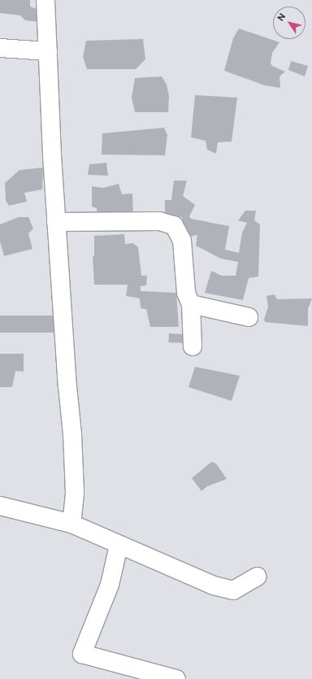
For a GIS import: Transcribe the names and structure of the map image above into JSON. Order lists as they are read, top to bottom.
{
  "north": "top left"
}
